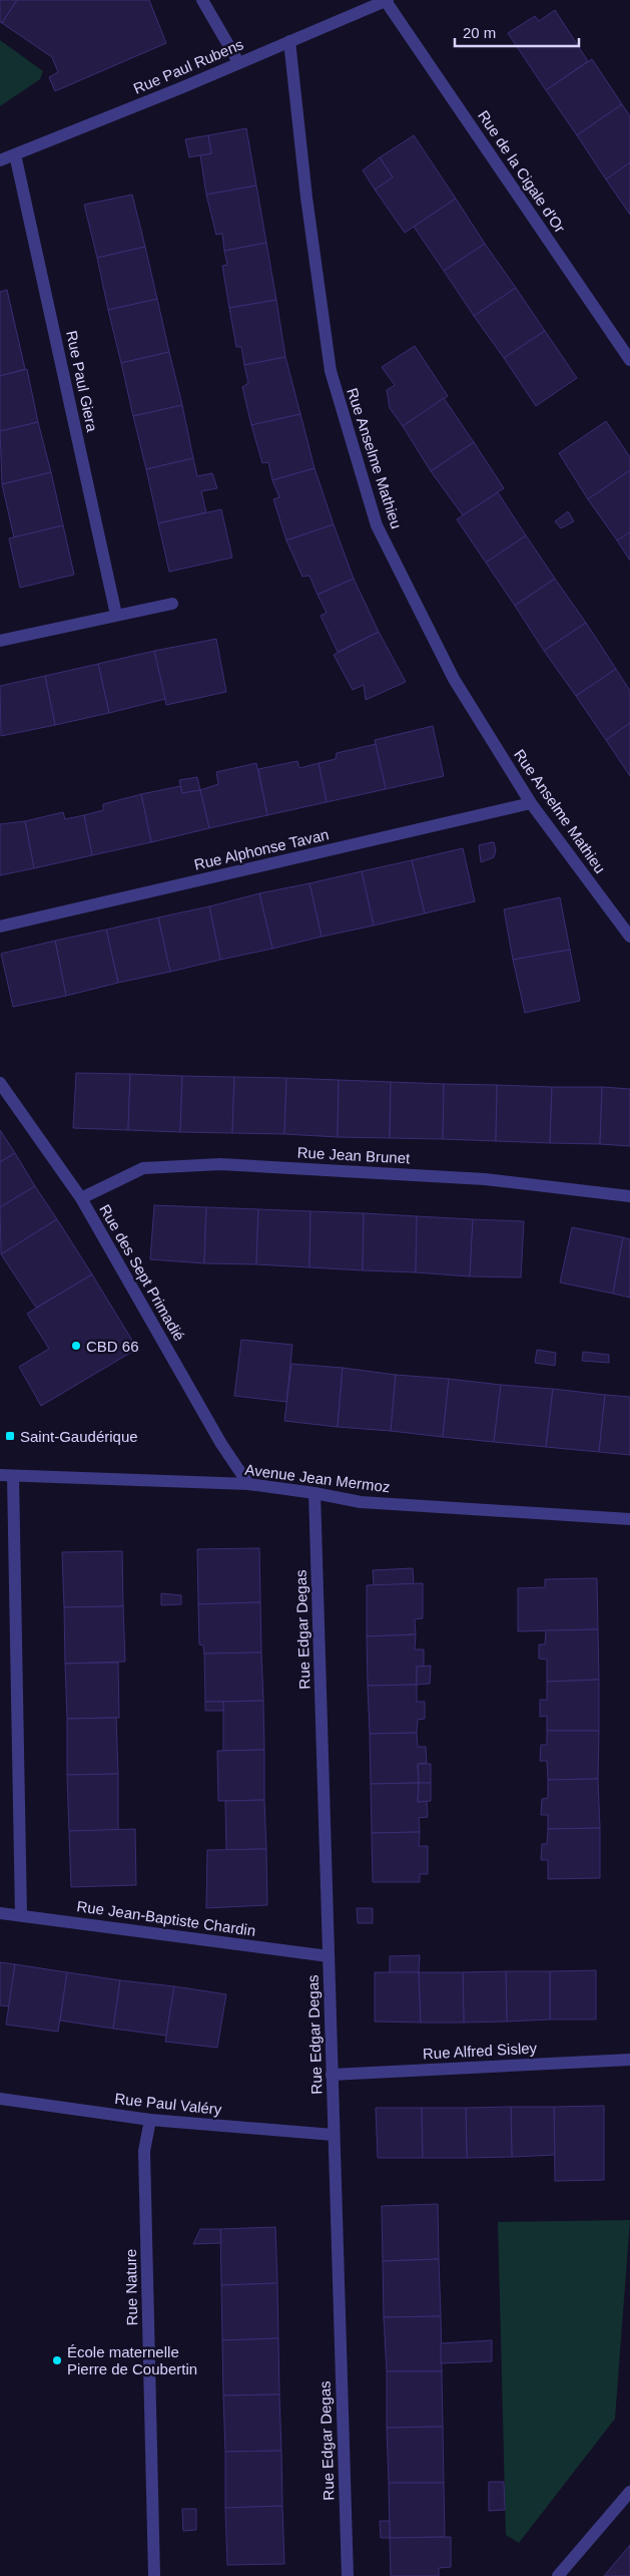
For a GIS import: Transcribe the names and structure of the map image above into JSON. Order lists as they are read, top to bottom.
{
  "streets": {
    "street": [
      "Rue Paul Rubens",
      "Rue de la Cigale d'Or",
      "Rue Paul Giera",
      "Rue Anselme Mathieu",
      "Rue Alphonse Tavan",
      "Rue Jean Brunet",
      "Rue des Sept Primadié",
      "Avenue Jean Mermoz",
      "Rue Edgar Degas",
      "Rue Jean-Baptiste Chardin",
      "Rue Alfred Sisley",
      "Rue Paul Valéry",
      "Rue Nature"
    ]
  },
  "crossings": [
    ["Rue Paul Rubens", "Rue de la Cigale d'Or"],
    ["Rue Paul Rubens", "Rue Paul Giera"],
    ["Rue Paul Rubens", "Rue Anselme Mathieu"],
    ["Rue Anselme Mathieu", "Rue Alphonse Tavan"],
    ["Rue Jean Brunet", "Rue des Sept Primadié"],
    ["Rue des Sept Primadié", "Avenue Jean Mermoz"],
    ["Avenue Jean Mermoz", "Rue Edgar Degas"],
    ["Rue Edgar Degas", "Rue Jean-Baptiste Chardin"],
    ["Rue Edgar Degas", "Rue Alfred Sisley"],
    ["Rue Edgar Degas", "Rue Paul Valéry"],
    ["Rue Paul Valéry", "Rue Nature"]
  ],
  "places": {
    "other": ["CBD 66", "École maternelle Pierre de Coubertin"],
    "transit": ["Saint-Gaudérique"]
  },
  "scale_bar": "20 m"
}
